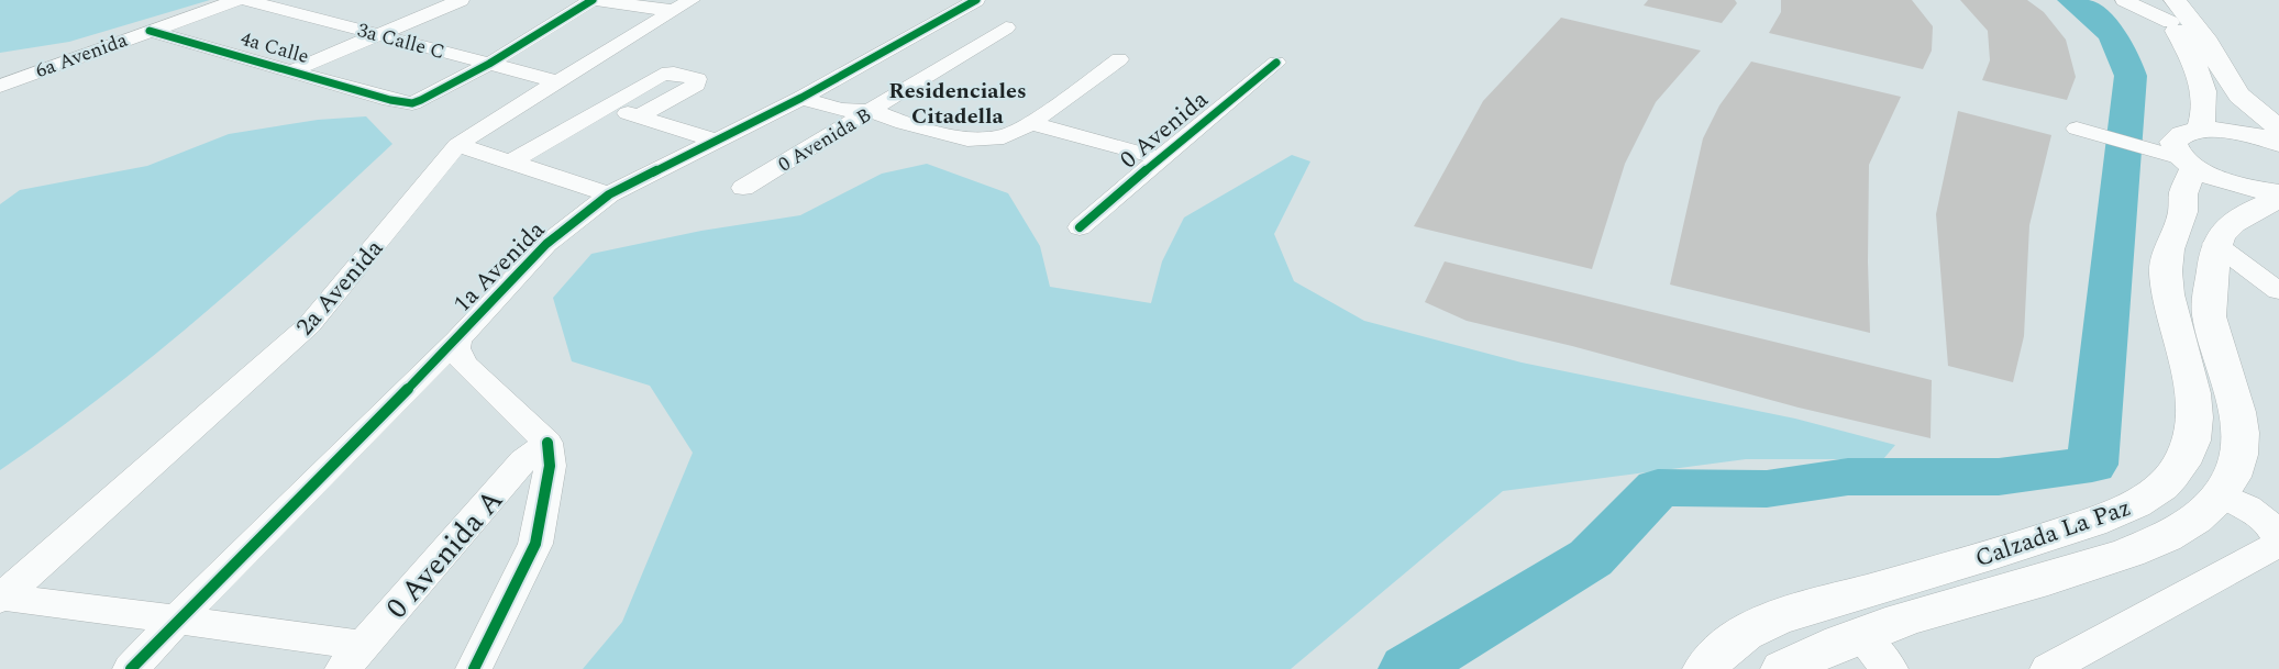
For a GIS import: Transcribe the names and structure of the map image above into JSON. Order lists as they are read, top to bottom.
{
  "streets": {
    "main road": ["Calzada La Paz"],
    "street": [
      "3a Calle C",
      "4a Calle",
      "6a Avenida",
      "0 Avenida",
      "0 Avenida B",
      "1a Avenida",
      "2a Avenida",
      "0 Avenida A"
    ]
  },
  "crossings": [
    ["3a Calle C", "4a Calle"],
    ["3a Calle C", "2a Avenida"],
    ["4a Calle", "6a Avenida"]
  ],
  "districts": ["Residenciales Citadella"]
}
